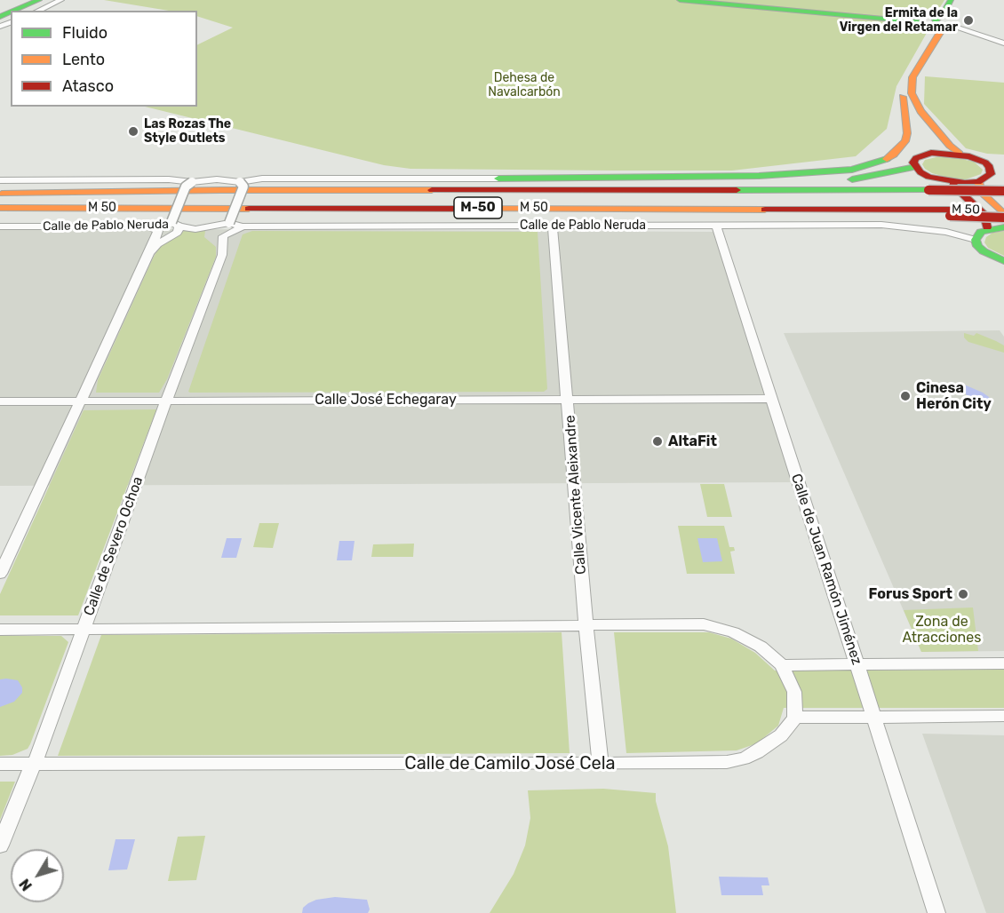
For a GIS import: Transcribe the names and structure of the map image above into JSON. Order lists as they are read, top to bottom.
{
  "streets": {
    "main road": ["M 50", "M-50"],
    "street": [
      "Calle de Pablo Neruda",
      "Calle José Echegaray",
      "Calle Vicente Aleixandre",
      "Calle de Severo Ochoa",
      "Calle de Juan Ramón Jiménez",
      "Calle de Camilo José Cela"
    ]
  },
  "crossings": [
    ["Calle de Pablo Neruda", "Calle Vicente Aleixandre"],
    ["Calle de Pablo Neruda", "Calle de Severo Ochoa"],
    ["Calle de Pablo Neruda", "Calle de Juan Ramón Jiménez"],
    ["Calle José Echegaray", "Calle Vicente Aleixandre"],
    ["Calle José Echegaray", "Calle de Severo Ochoa"],
    ["Calle José Echegaray", "Calle de Juan Ramón Jiménez"],
    ["Calle Vicente Aleixandre", "Calle de Camilo José Cela"],
    ["Calle de Severo Ochoa", "Calle de Camilo José Cela"]
  ],
  "parks": ["Dehesa de Navalcarbón", "Zona de Atracciones"],
  "places": [
    "Ermita de la Virgen del Retamar",
    "Las Rozas The Style Outlets",
    "Cinesa Herón City",
    "AltaFit",
    "Forus Sport"
  ],
  "legend": ["Fluido", "Lento", "Atasco"],
  "north": "bottom left"
}
